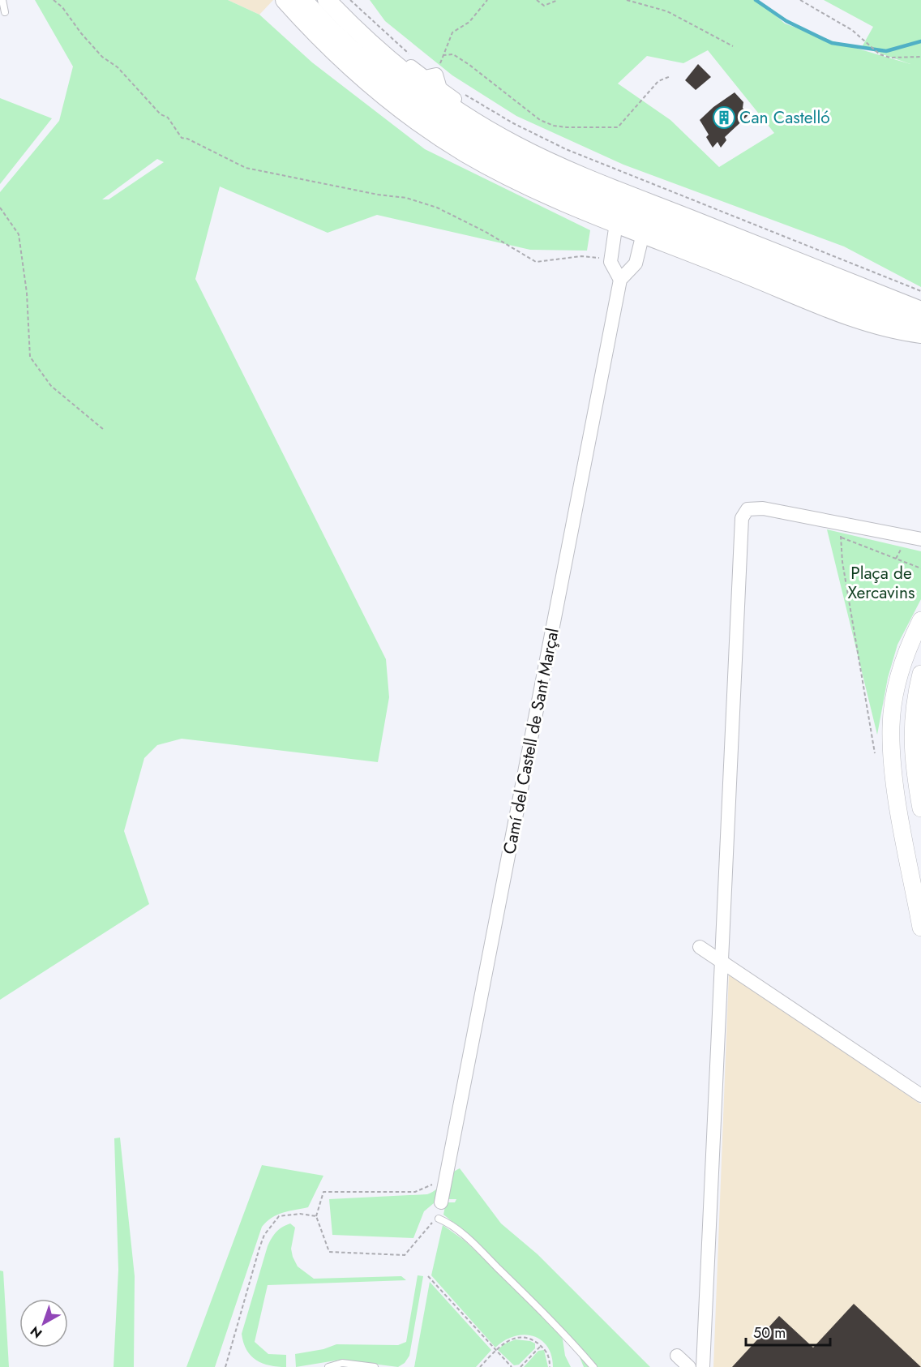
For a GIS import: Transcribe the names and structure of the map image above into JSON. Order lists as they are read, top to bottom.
{
  "streets": {
    "street": ["Camí del Castell de Sant Marçal"]
  },
  "parks": ["Plaça de Xercavins"],
  "places": {
    "building": ["Can Castelló"]
  },
  "scale_bar": "50 m",
  "north": "bottom left"
}
